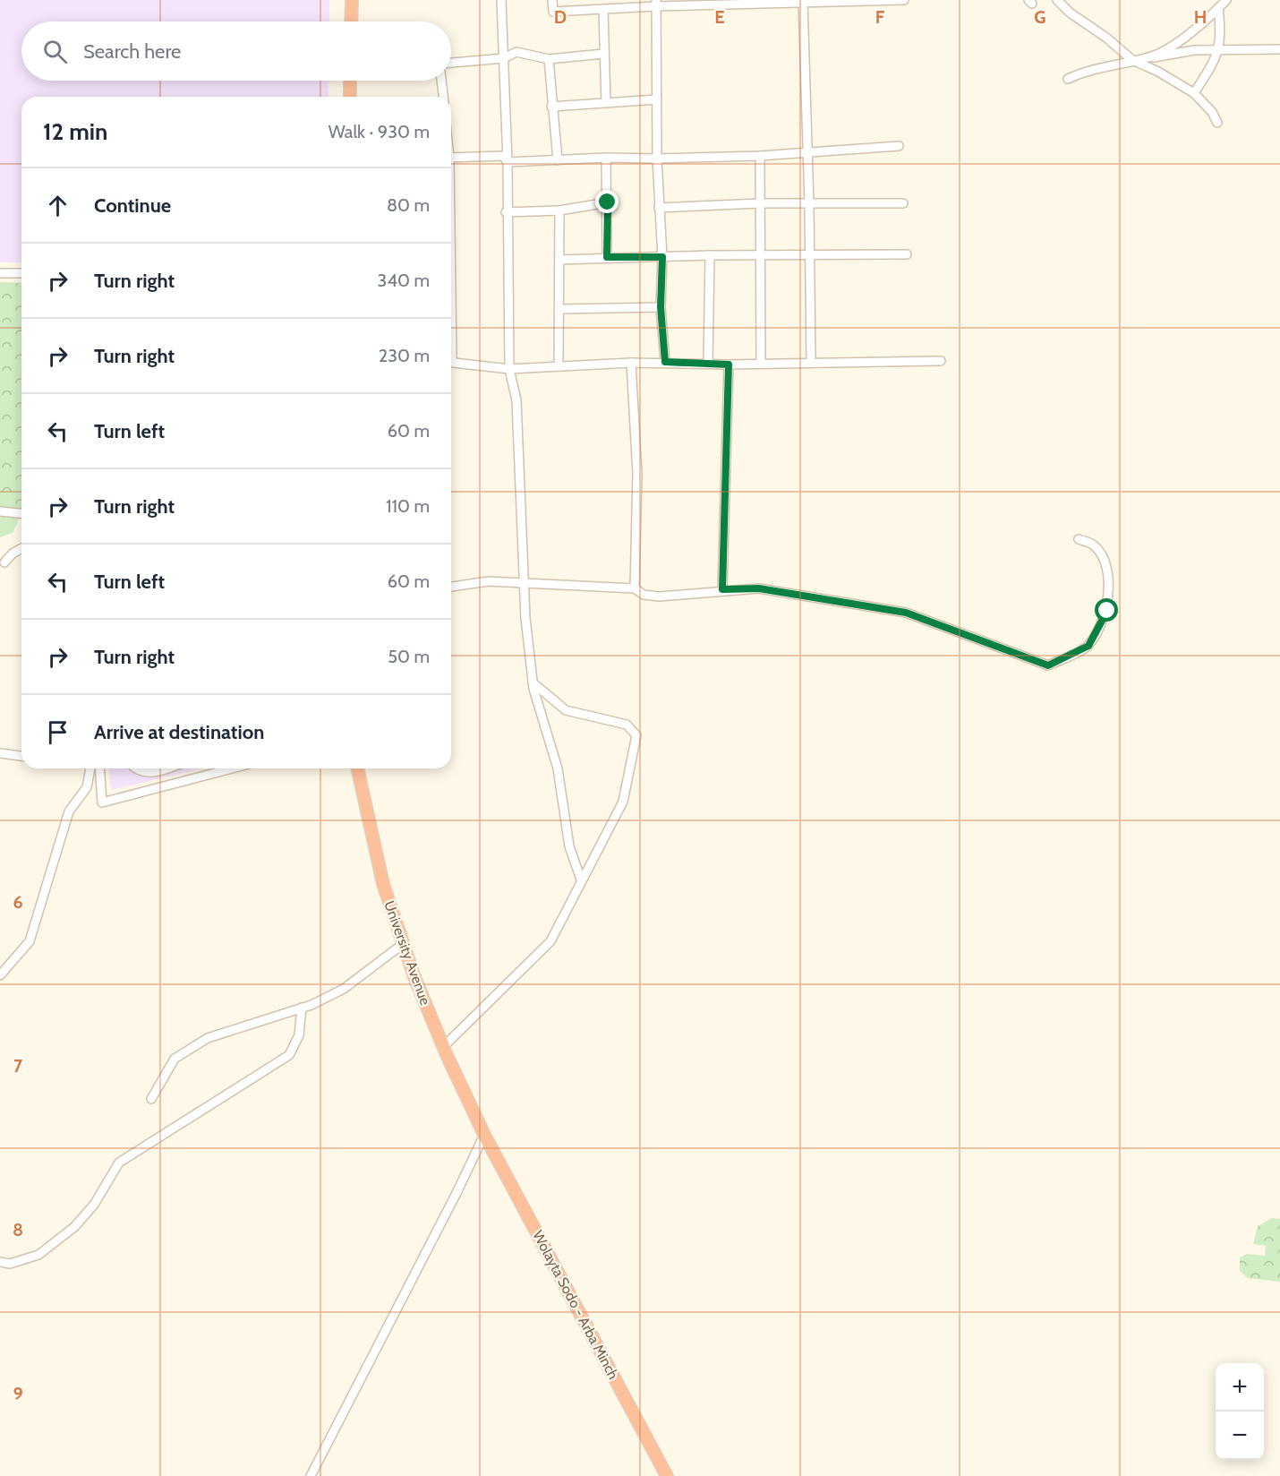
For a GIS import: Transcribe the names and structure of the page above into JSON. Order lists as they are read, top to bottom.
{
  "streets": {
    "highway": ["University Avenue", "Wolayta Sodo - Arba Minch"]
  },
  "crossings": [
    ["University Avenue", "Wolayta Sodo - Arba Minch"]
  ],
  "page": {
    "search": "Search here",
    "heading": ["12 min", "Walk · 930 m"],
    "list": [
      ["Continue", "80 m"],
      ["Turn right", "340 m"],
      ["Turn right", "230 m"],
      ["Turn left", "60 m"],
      ["Turn right", "110 m"],
      ["Turn left", "60 m"],
      ["Turn right", "50 m"],
      "Arrive at destination"
    ],
    "map_buttons": ["+", "−"]
  },
  "grid": {
    "columns": [
      "D",
      "E",
      "F",
      "G",
      "H"
    ],
    "rows": [
      "6",
      "7",
      "8",
      "9"
    ]
  }
}
